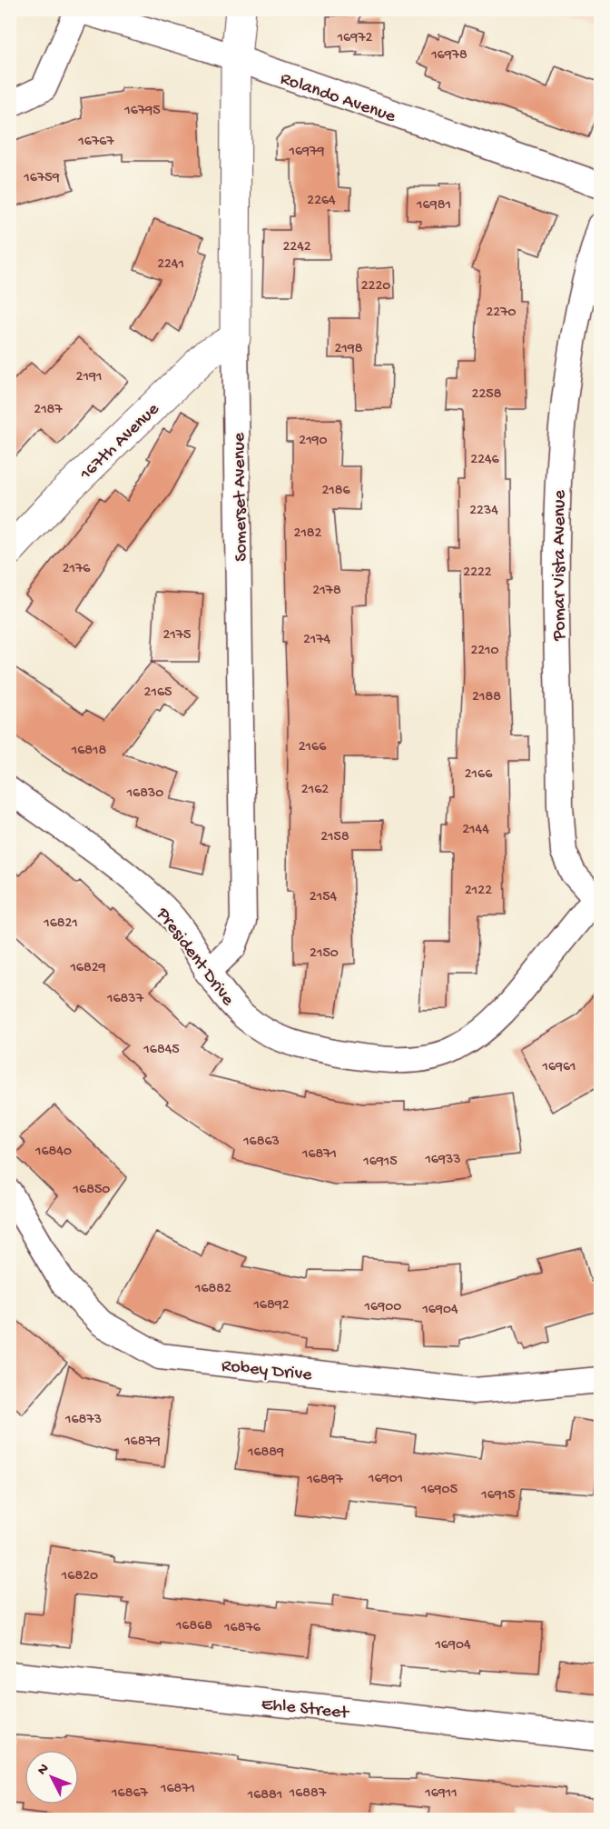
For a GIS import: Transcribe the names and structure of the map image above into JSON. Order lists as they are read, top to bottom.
{
  "streets": {
    "street": [
      "Rolando Avenue",
      "167th Avenue",
      "Somerset Avenue",
      "Pomar Vista Avenue",
      "President Drive",
      "Robey Drive",
      "Ehle Street"
    ]
  },
  "crossings": [
    ["Rolando Avenue", "Somerset Avenue"],
    ["167th Avenue", "Somerset Avenue"],
    ["Somerset Avenue", "President Drive"],
    ["Pomar Vista Avenue", "President Drive"]
  ],
  "house_numbers": [
    "16972",
    "16978",
    "16795",
    "16767",
    "16979",
    "16759",
    "2264",
    "16981",
    "2242",
    "2241",
    "2220",
    "2270",
    "2198",
    "2191",
    "2258",
    "2187",
    "2190",
    "2246",
    "2186",
    "2234",
    "2182",
    "2176",
    "2222",
    "2178",
    "2175",
    "2174",
    "2210",
    "2165",
    "2188",
    "2166",
    "16818",
    "2166",
    "2162",
    "16830",
    "2144",
    "2158",
    "2122",
    "2154",
    "16821",
    "2150",
    "16829",
    "16837",
    "16845",
    "16961",
    "16863",
    "16840",
    "16871",
    "16933",
    "16915",
    "16850",
    "16882",
    "16892",
    "16900",
    "16904",
    "16873",
    "16879",
    "16889",
    "16901",
    "16897",
    "16905",
    "16915",
    "16820",
    "16868",
    "16876",
    "16904",
    "16871",
    "16867",
    "16887",
    "16911",
    "16881"
  ],
  "north": "top left"
}
